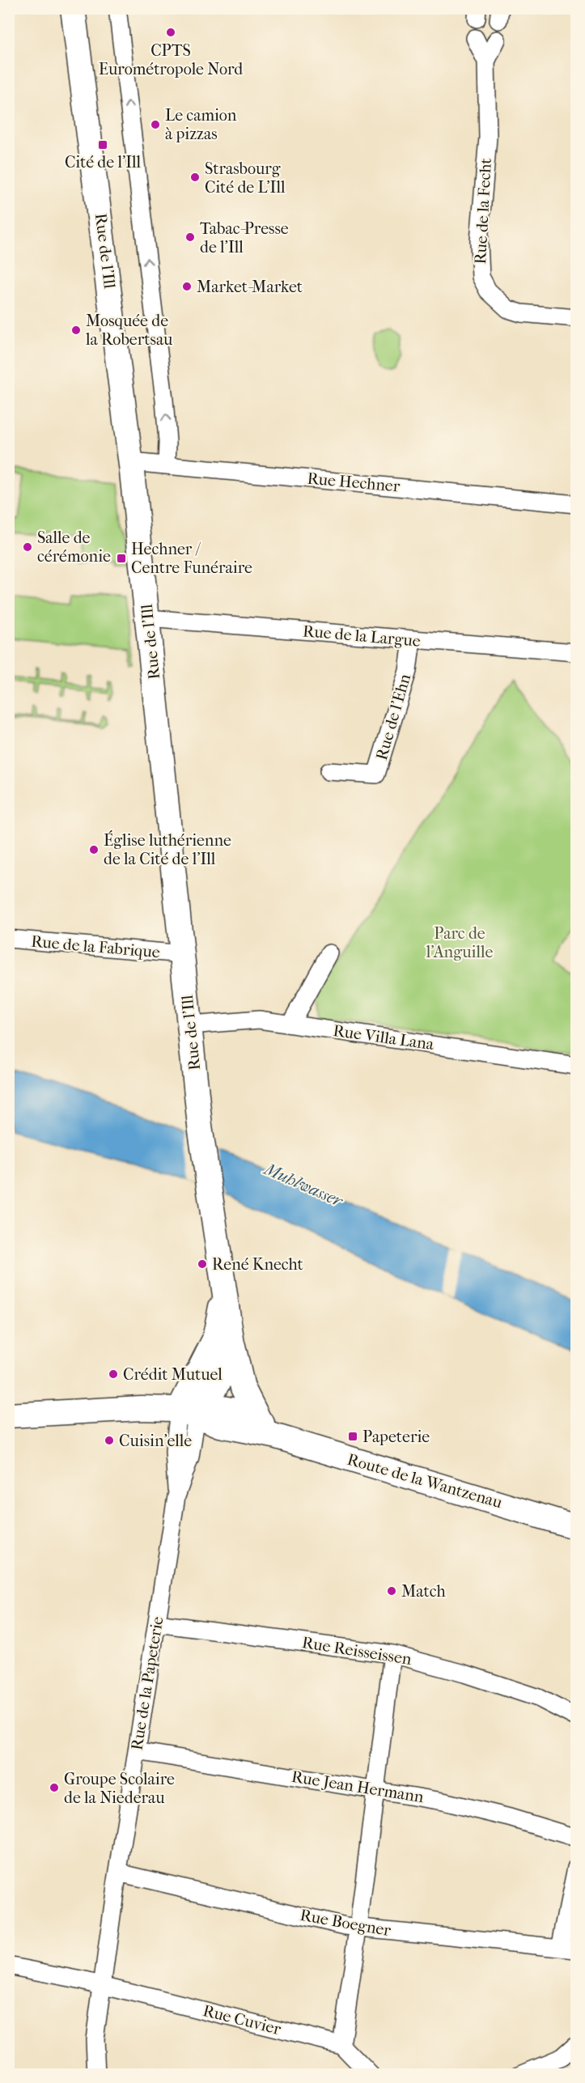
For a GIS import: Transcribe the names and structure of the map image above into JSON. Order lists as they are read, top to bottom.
{
  "streets": {
    "main road": ["Rue de l'Ill", "Route de la Wantzenau"],
    "street": [
      "Rue de la Fecht",
      "Rue Hechner",
      "Rue de la Largue",
      "Rue de l'Ehn",
      "Rue de la Fabrique",
      "Rue Villa Lana",
      "Rue Reisseissen",
      "Rue de la Papeterie",
      "Rue Jean Hermann",
      "Rue Boegner",
      "Rue Cuvier"
    ]
  },
  "crossings": [
    ["Rue de l'Ill", "Rue Hechner"],
    ["Rue de l'Ill", "Rue de la Largue"],
    ["Rue de l'Ill", "Rue de la Fabrique"],
    ["Rue de l'Ill", "Rue Villa Lana"],
    ["Rue de l'Ill", "Route de la Wantzenau"],
    ["Rue de l'Ill", "Rue de la Papeterie"],
    ["Rue de la Largue", "Rue de l'Ehn"],
    ["Route de la Wantzenau", "Rue de la Papeterie"],
    ["Rue Reisseissen", "Rue de la Papeterie"],
    ["Rue de la Papeterie", "Rue Jean Hermann"],
    ["Rue de la Papeterie", "Rue Boegner"],
    ["Rue de la Papeterie", "Rue Cuvier"]
  ],
  "water": ["Muhlwasser"],
  "parks": ["Parc de l'Anguille"],
  "places": {
    "other": [
      "CPTS Eurométropole Nord",
      "Le camion à pizzas",
      "Strasbourg Cité de L'Ill",
      "Tabac-Presse de l'Ill",
      "Market-Market",
      "Mosquée de la Robertsau",
      "Salle de cérémonie",
      "Église luthérienne de la Cité de l'Ill",
      "René Knecht",
      "Crédit Mutuel",
      "Cuisin'elle",
      "Match",
      "Groupe Scolaire de la Niederau"
    ],
    "transit": ["Cité de l'Ill", "Hechner / Centre Funéraire", "Papeterie"]
  }
}
